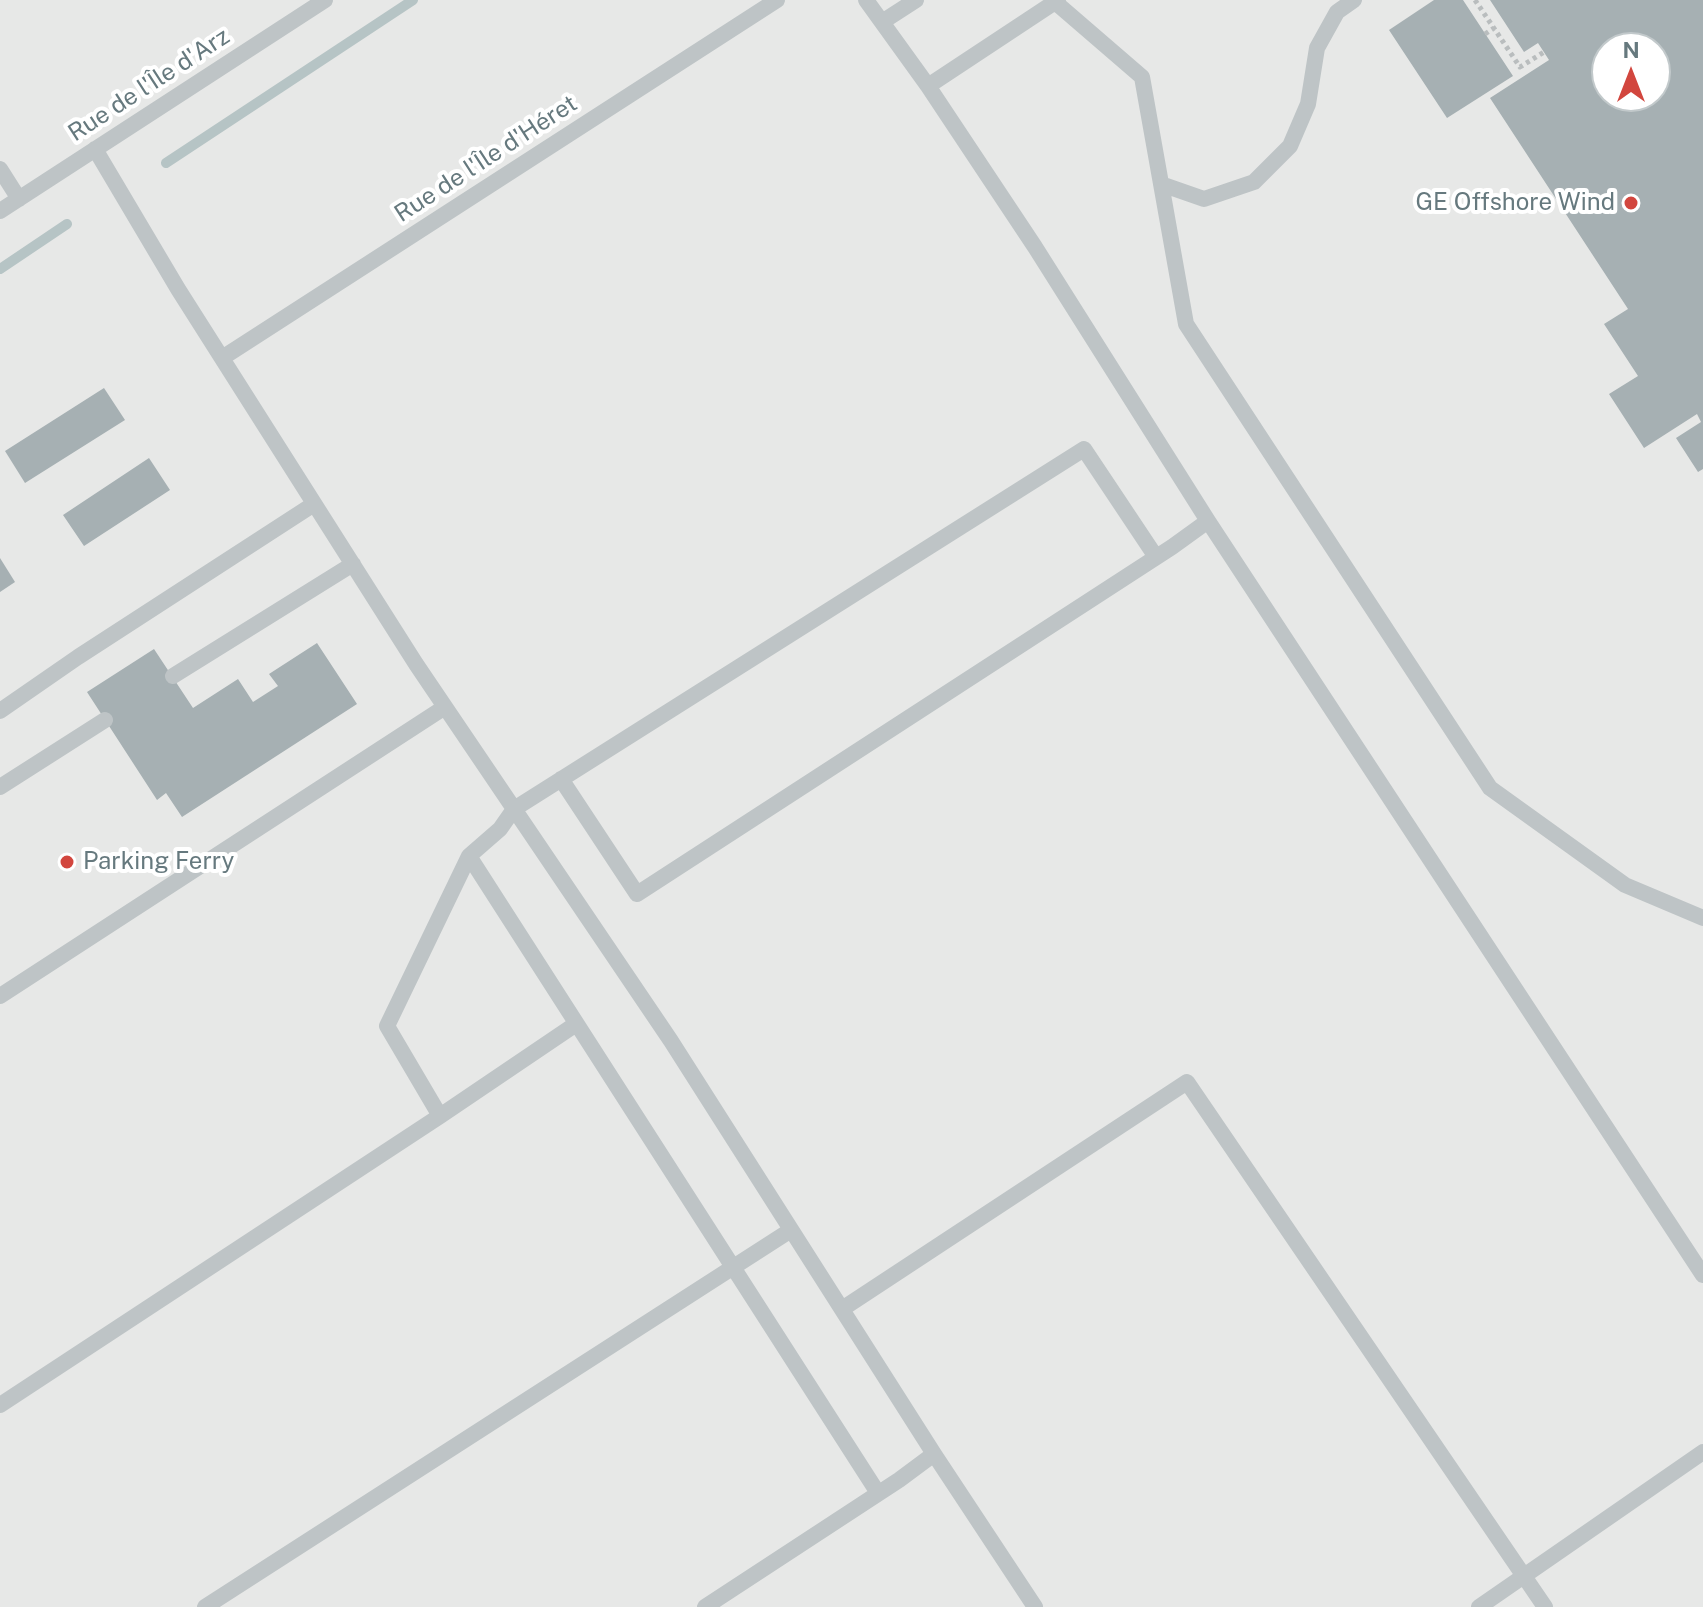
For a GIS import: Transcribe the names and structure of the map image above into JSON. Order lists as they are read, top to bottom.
{
  "streets": {
    "lane": ["Rue de l'Île d'Arz", "Rue de l'Île d'Héret"]
  },
  "places": ["GE Offshore Wind", "Parking Ferry"],
  "north": "top"
}
